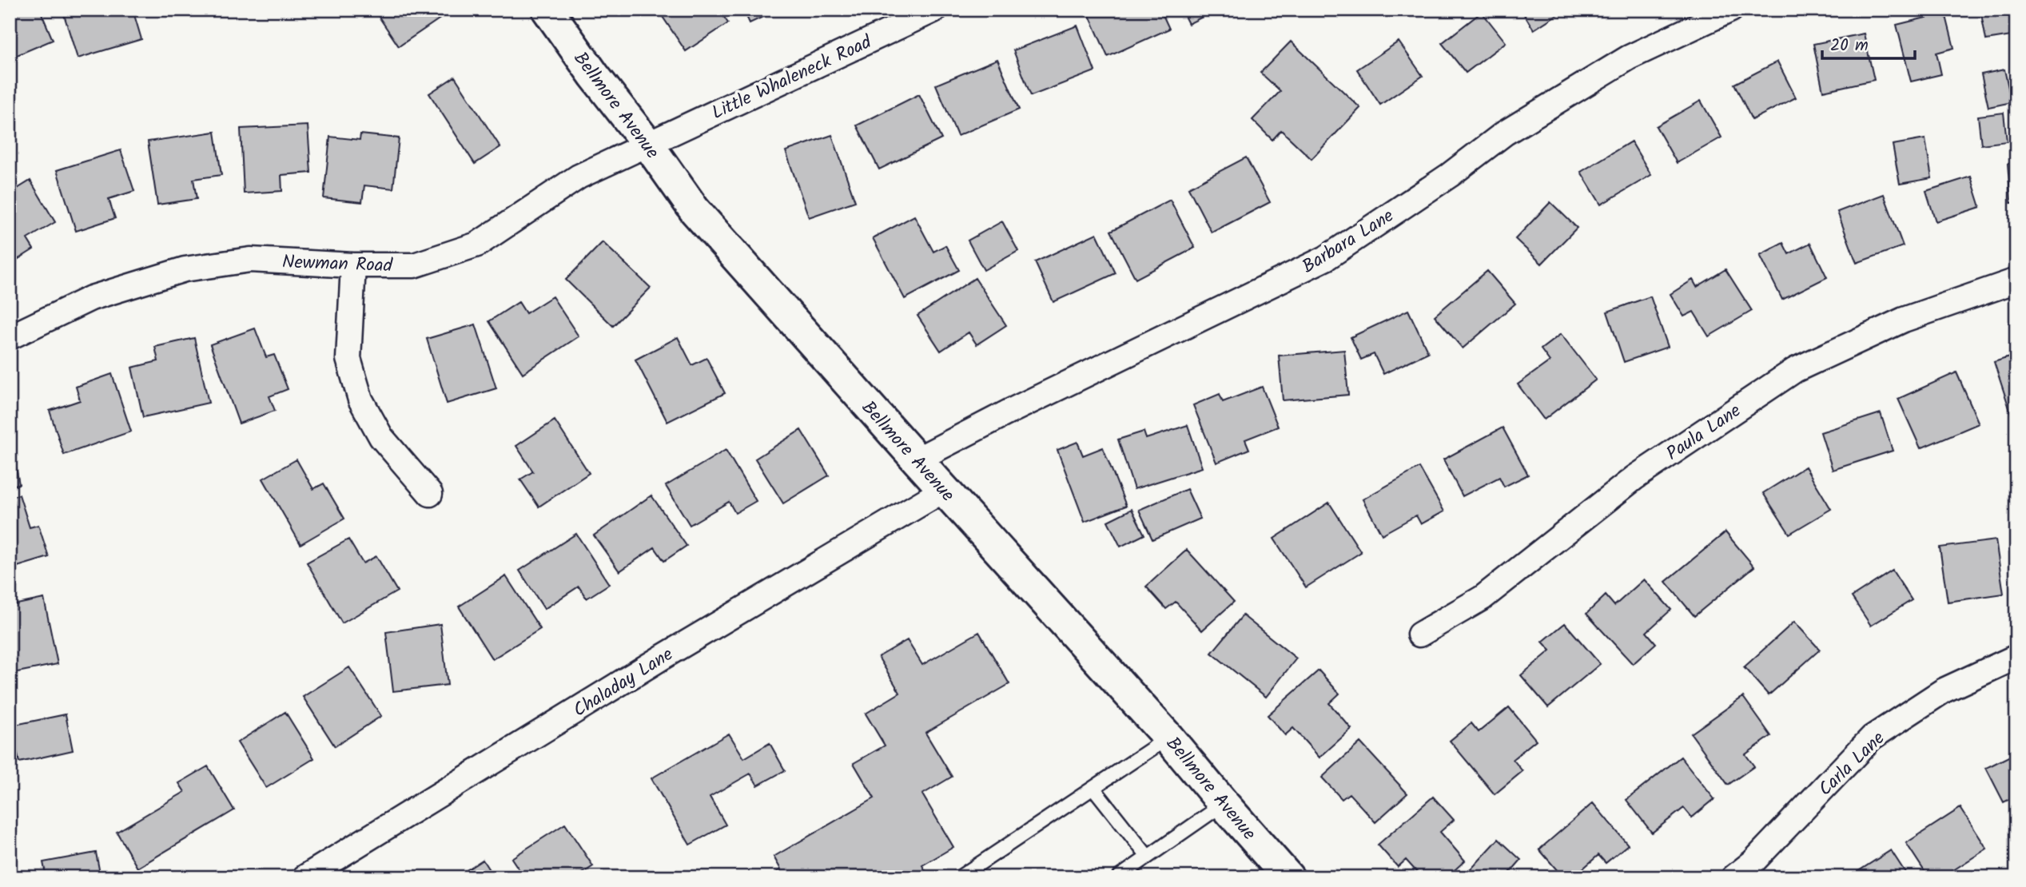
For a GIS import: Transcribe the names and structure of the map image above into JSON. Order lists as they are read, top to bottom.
{
  "streets": {
    "main road": ["Bellmore Avenue"],
    "street": [
      "Little Whaleneck Road",
      "Barbara Lane",
      "Newman Road",
      "Paula Lane",
      "Chaladay Lane",
      "Carla Lane"
    ]
  },
  "crossings": [
    ["Little Whaleneck Road", "Bellmore Avenue"],
    ["Little Whaleneck Road", "Newman Road"],
    ["Bellmore Avenue", "Barbara Lane"],
    ["Bellmore Avenue", "Newman Road"],
    ["Bellmore Avenue", "Chaladay Lane"]
  ],
  "scale_bar": "20 m"
}
